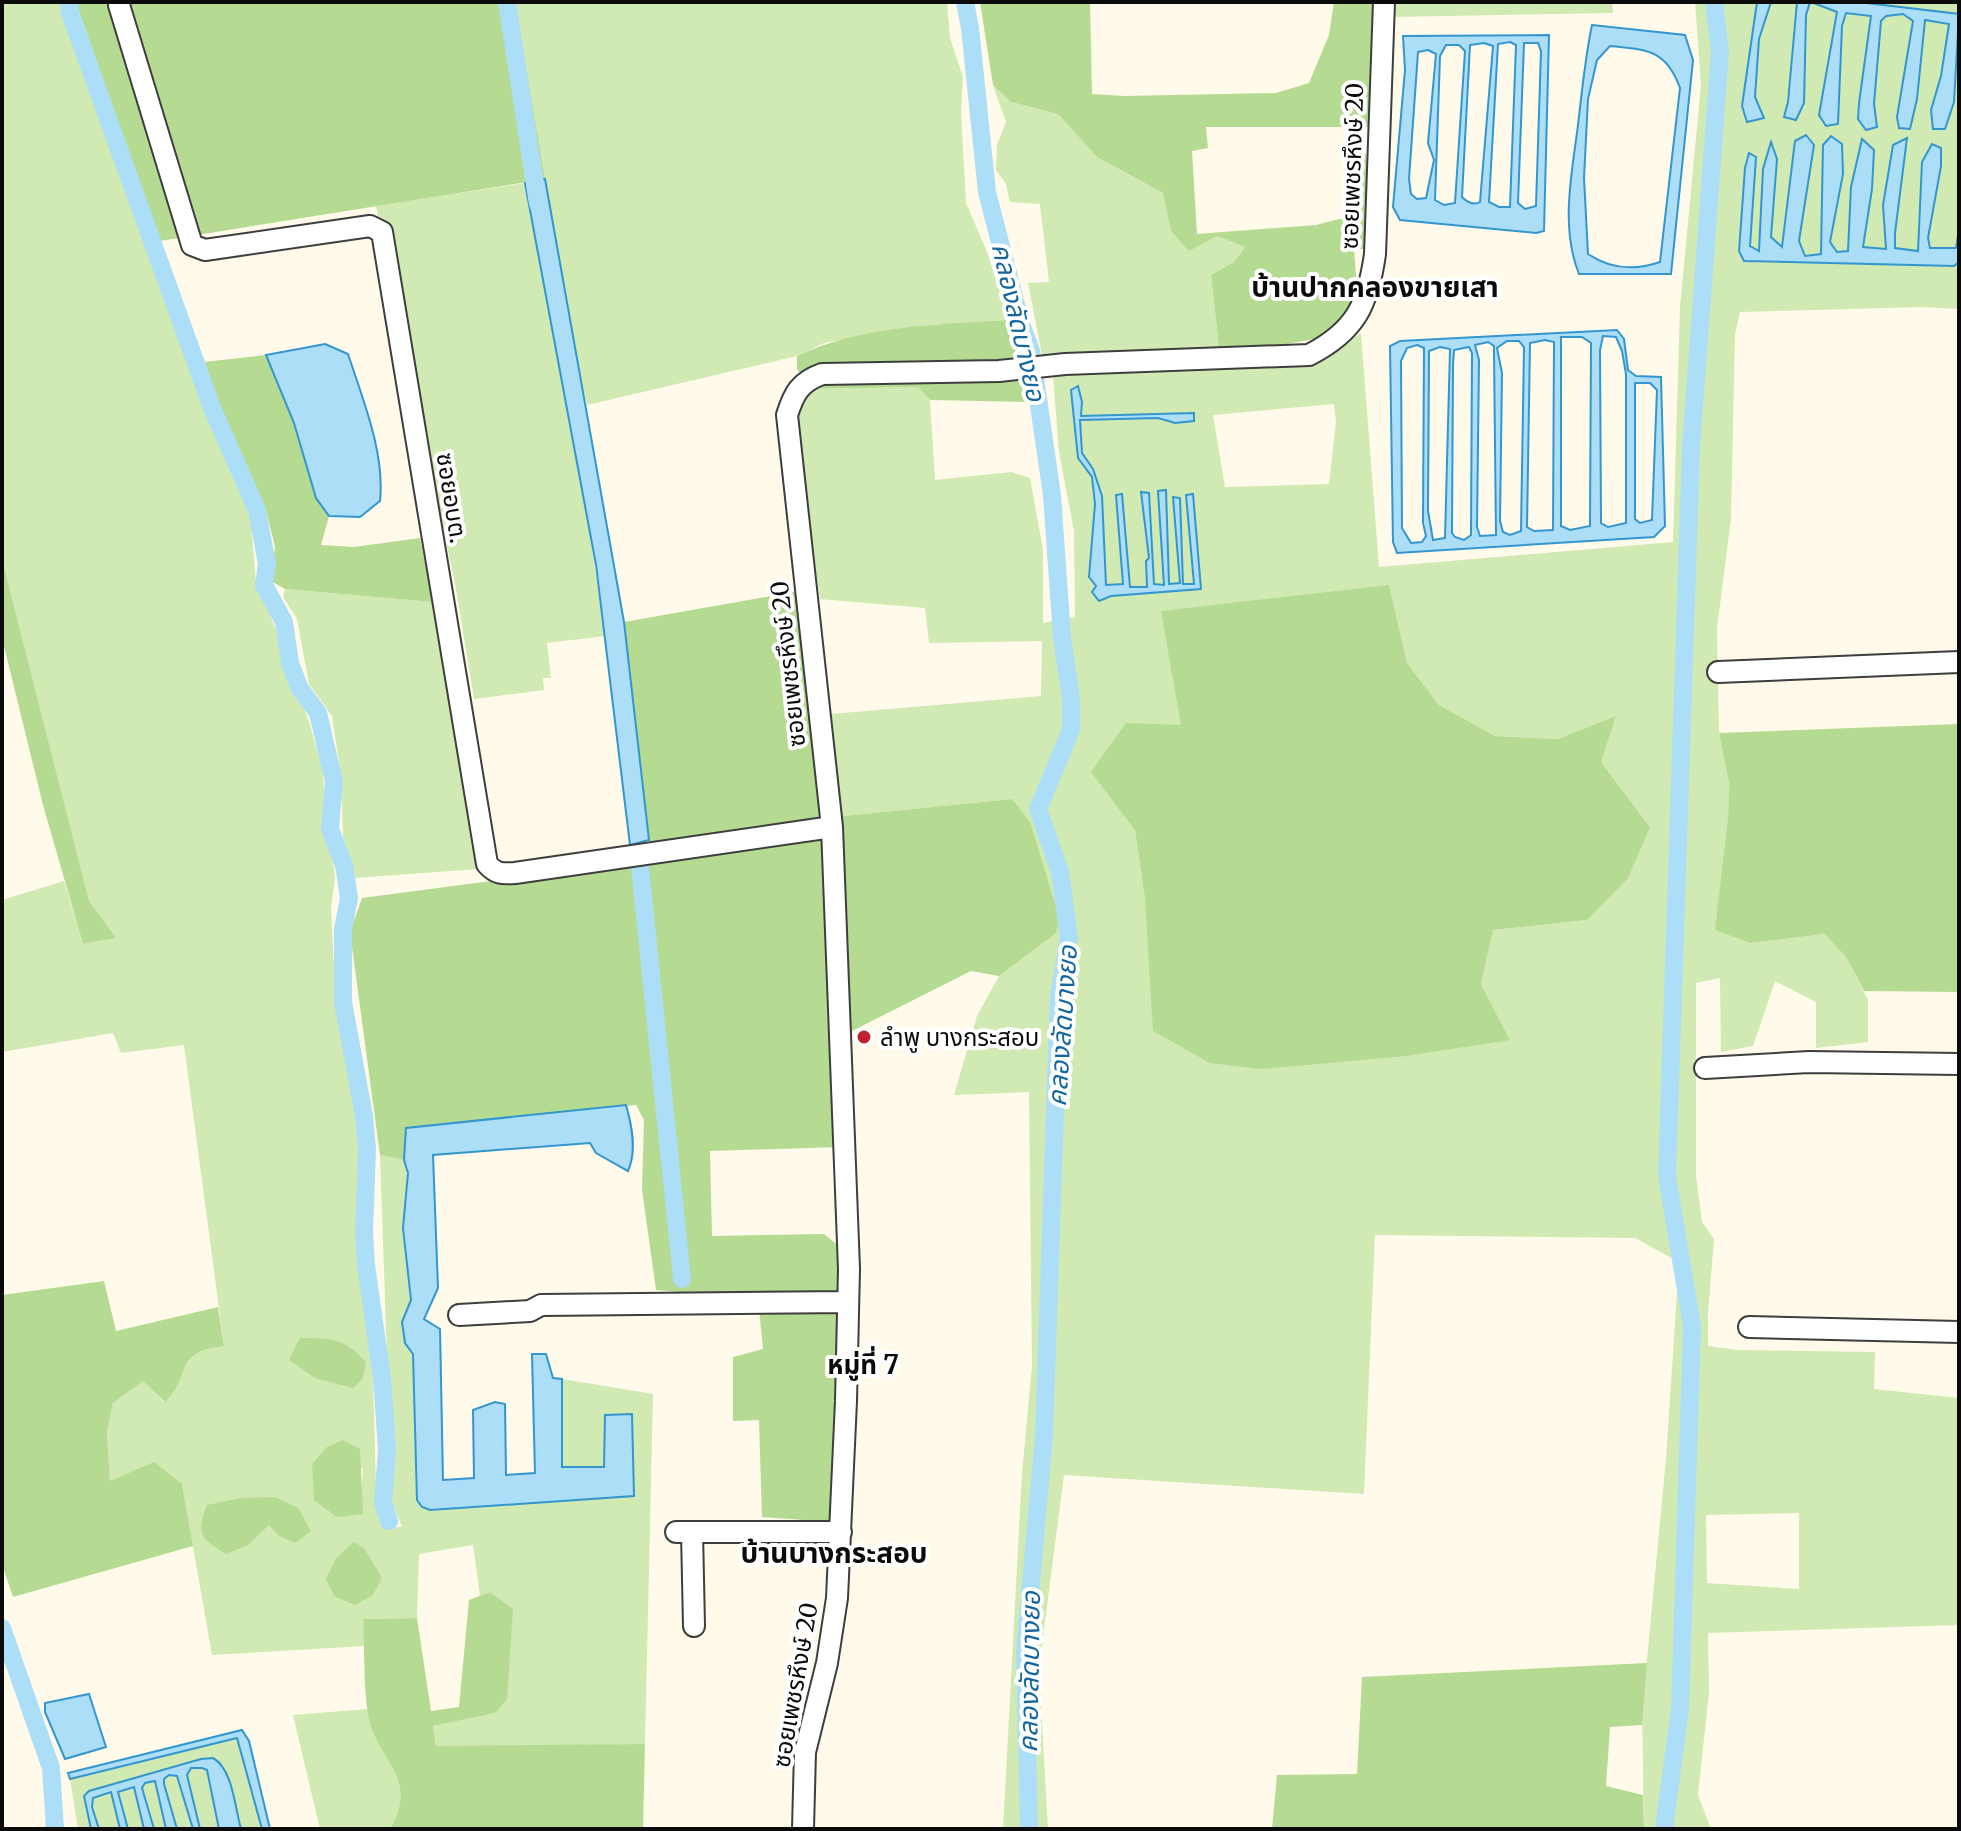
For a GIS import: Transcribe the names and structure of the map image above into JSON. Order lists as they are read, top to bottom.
{
  "streets": {
    "street": ["ซอยเพชรหึงษ์ 20", "ซอยอบต."]
  },
  "crossings": [
    ["ซอยเพชรหึงษ์ 20", "ซอยอบต."]
  ],
  "districts": ["บ้านปากคลองขายเสา", "หมู่ที่ 7", "บ้านบางกระสอบ"],
  "water": ["คลองลัดบางยอ"],
  "places": ["ลำพู บางกระสอบ"]
}
